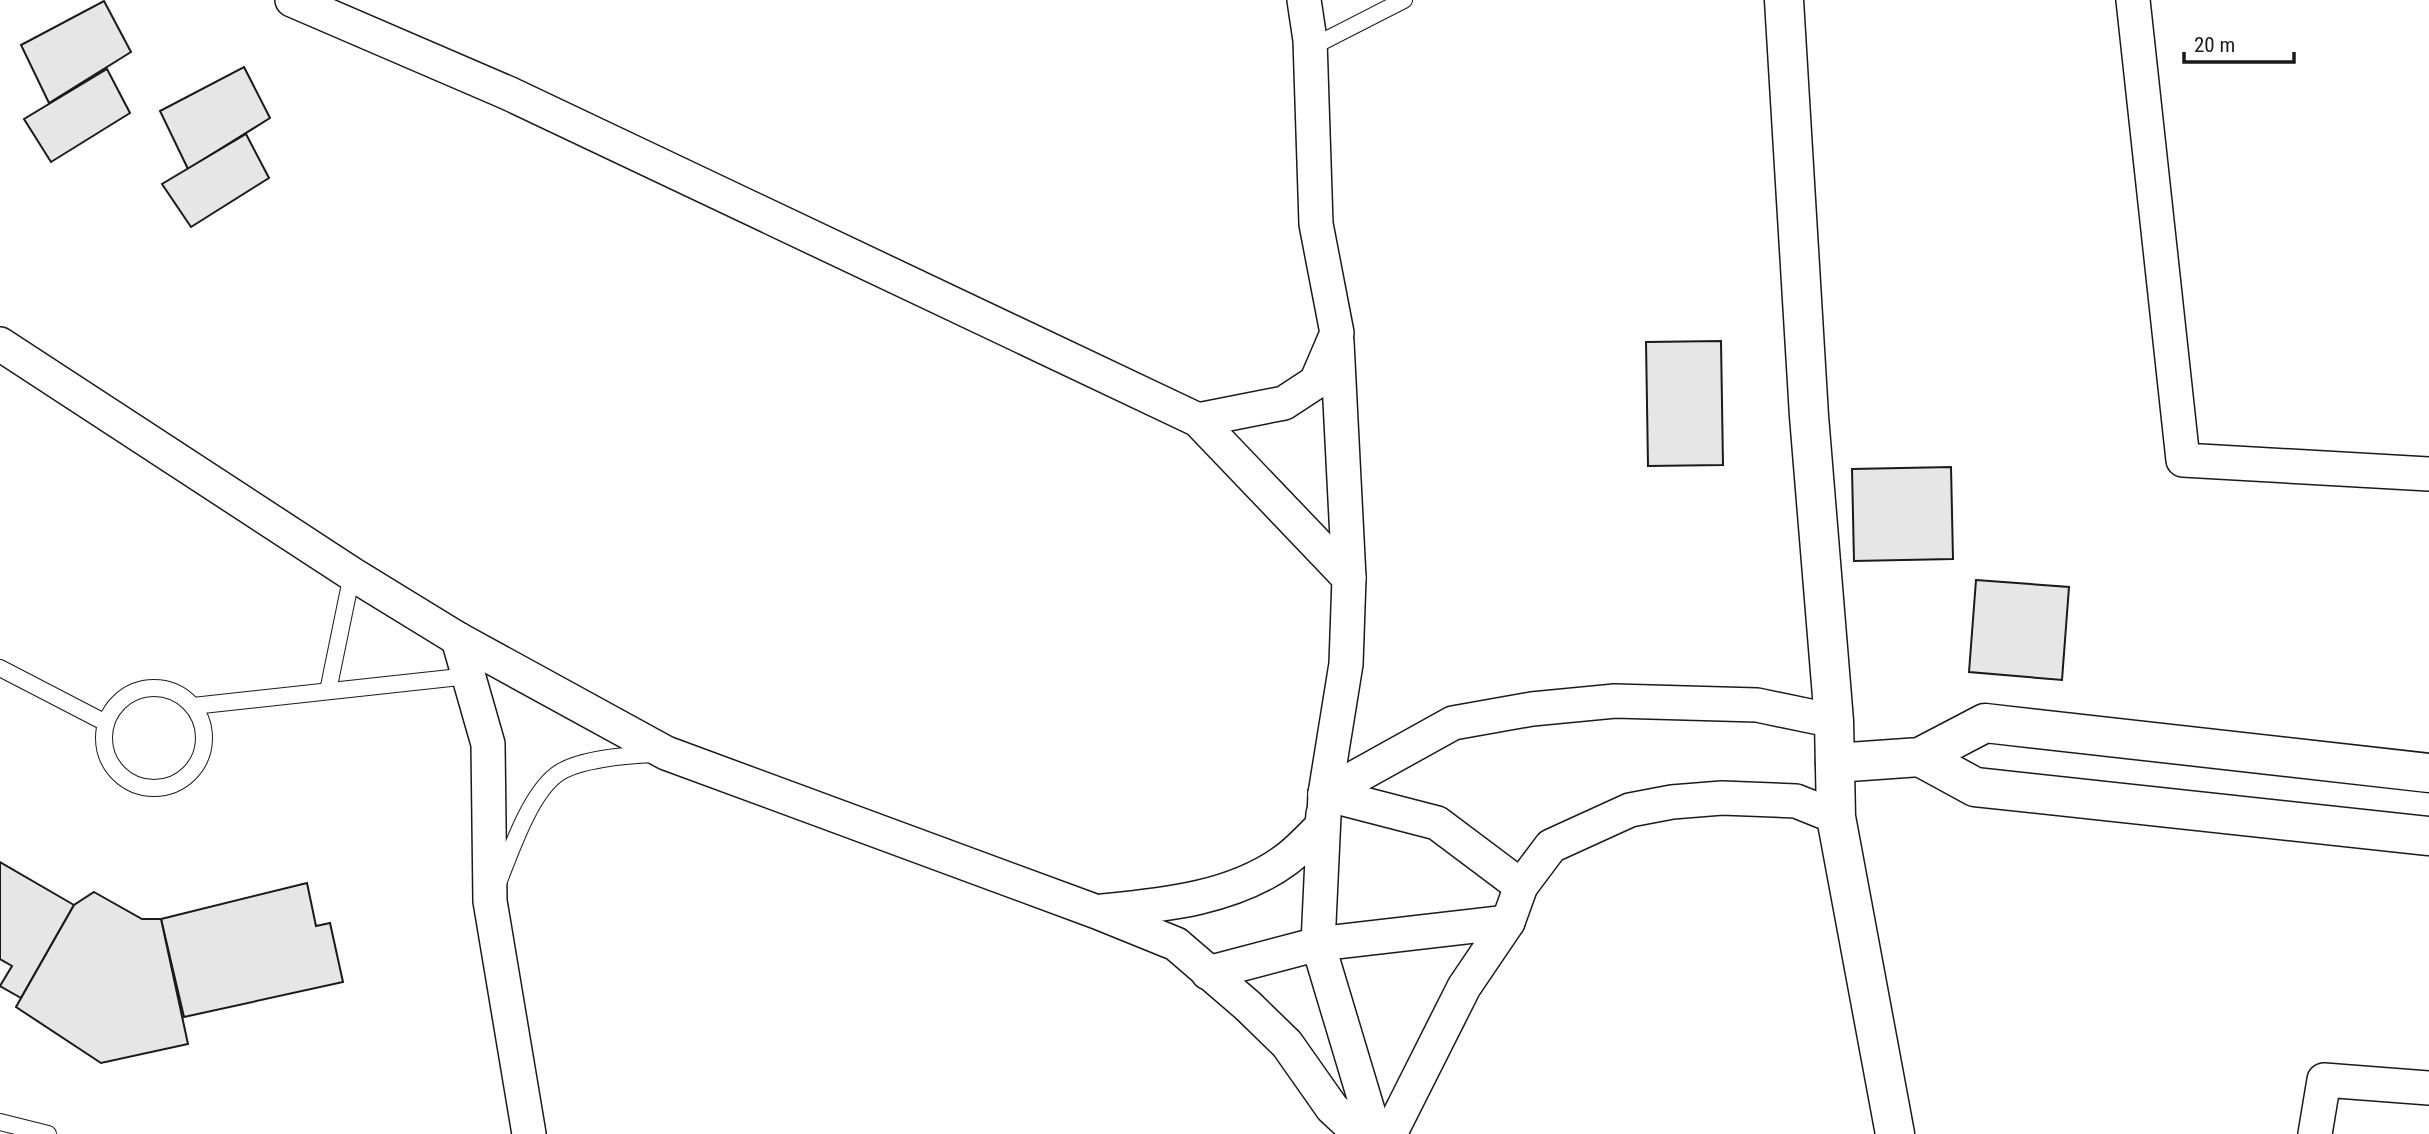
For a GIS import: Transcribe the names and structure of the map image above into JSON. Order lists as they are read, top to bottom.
{
  "scale_bar": "20 m"
}
